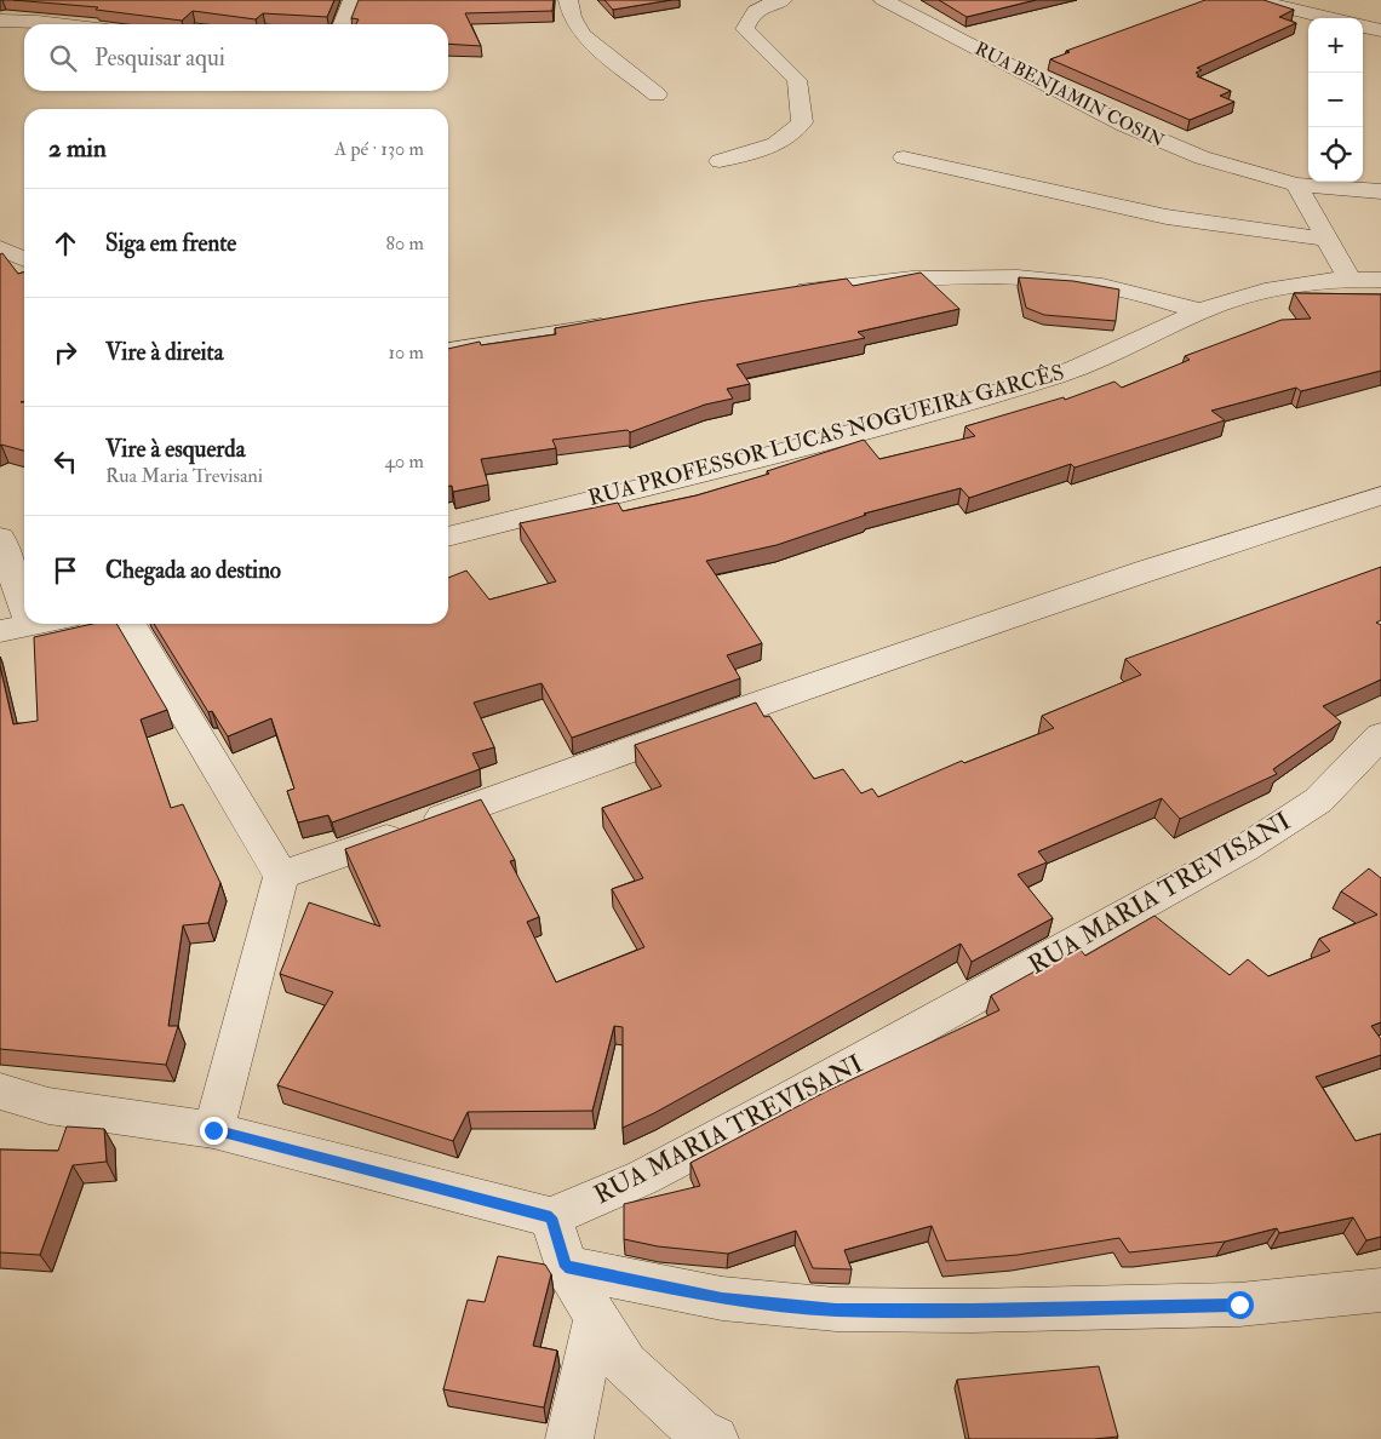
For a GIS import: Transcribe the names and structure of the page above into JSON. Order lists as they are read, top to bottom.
{
  "streets": {
    "street": ["RUA BENJAMIN COSIN", "RUA PROFESSOR LUCAS NOGUEIRA GARCÊS", "RUA MARIA TREVISANI"]
  },
  "page": {
    "map_buttons": ["+", "−"],
    "search": "Pesquisar aqui",
    "heading": ["2 min", "A pé · 130 m"],
    "list": [
      ["Siga em frente", "80 m"],
      ["Vire à direita", "10 m"],
      ["Vire à esquerda", "Rua Maria Trevisani", "40 m"],
      "Chegada ao destino"
    ]
  }
}
